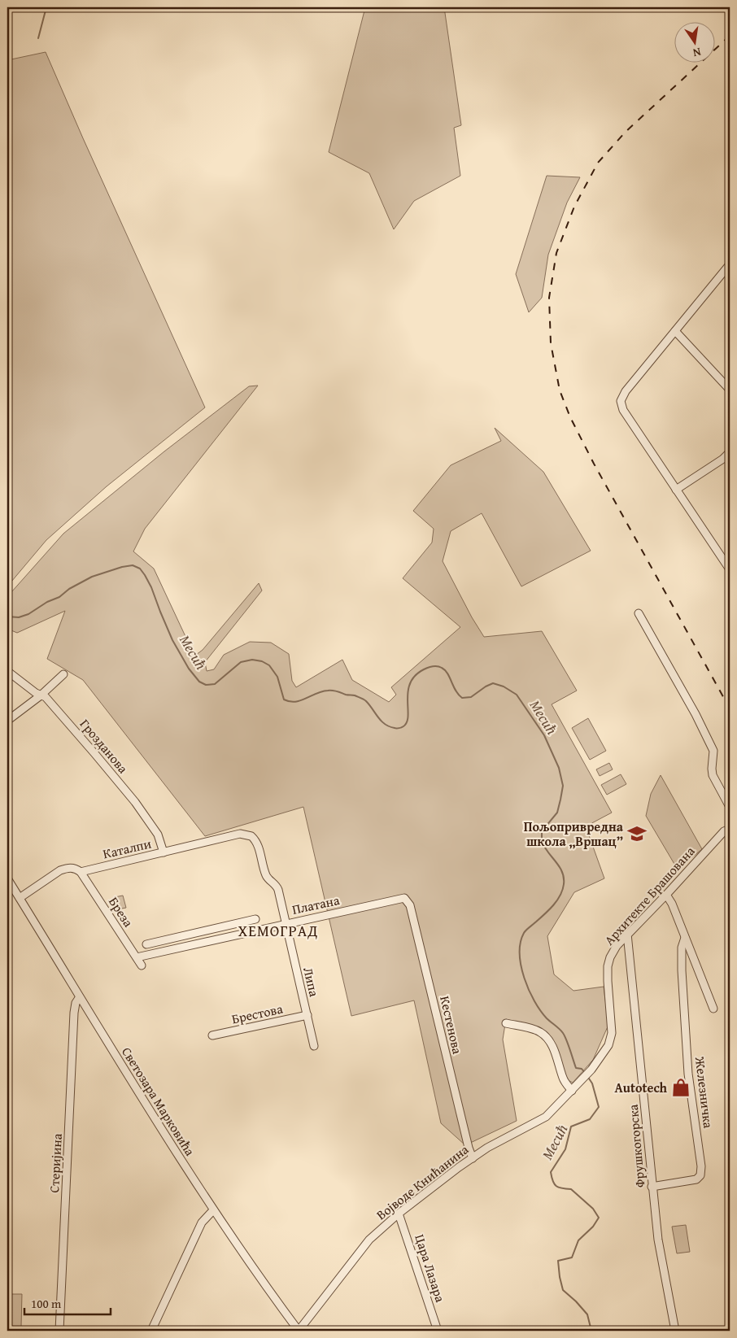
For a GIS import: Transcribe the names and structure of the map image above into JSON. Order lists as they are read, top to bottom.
{
  "streets": {
    "street": [
      "Грозданова",
      "Каталпи",
      "Архитекте Брашована",
      "Платана",
      "Бреза",
      "Липа",
      "Брестова",
      "Кестенова",
      "Железничка",
      "Светозара Марковића",
      "Фрушкогорска",
      "Стеријина",
      "Војводе Книћанина",
      "Цара Лазара"
    ]
  },
  "crossings": [
    ["Грозданова", "Каталпи"],
    ["Каталпи", "Бреза"],
    ["Каталпи", "Липа"],
    ["Каталпи", "Светозара Марковића"],
    ["Архитекте Брашована", "Фрушкогорска"],
    ["Архитекте Брашована", "Војводе Книћанина"],
    ["Платана", "Бреза"],
    ["Платана", "Липа"],
    ["Платана", "Кестенова"],
    ["Липа", "Брестова"],
    ["Кестенова", "Војводе Книћанина"],
    ["Железничка", "Фрушкогорска"],
    ["Светозара Марковића", "Стеријина"],
    ["Светозара Марковића", "Војводе Книћанина"],
    ["Војводе Книћанина", "Цара Лазара"]
  ],
  "districts": ["ХЕМОГРАД"],
  "water": ["Месић"],
  "places": {
    "school or university": ["Пољопривредна школа „Вршац”"],
    "shop": ["Autotech"]
  },
  "scale_bar": "100 m",
  "north": "bottom"
}
